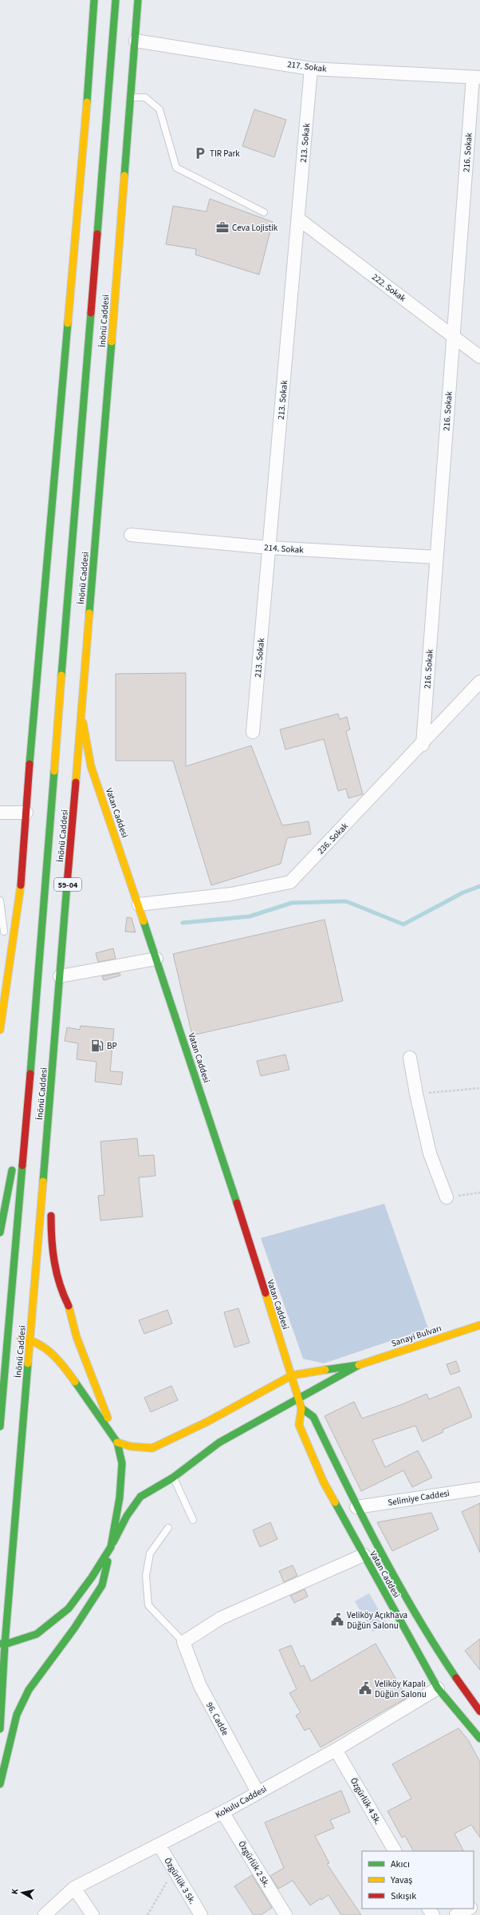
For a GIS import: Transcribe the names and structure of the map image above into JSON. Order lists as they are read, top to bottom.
{
  "streets": {
    "main road": [
      "İnönü Caddesi",
      "Vatan Caddesi",
      "59-04",
      "Sanayi Bulvarı"
    ],
    "street": [
      "217. Sokak",
      "213. Sokak",
      "216. Sokak",
      "222. Sokak",
      "214. Sokak",
      "236. Sokak",
      "Selimiye Caddesi",
      "96. Cadde",
      "Özgürlük 4 Sk.",
      "Kokulu Caddesi",
      "Özgürlük 2 Sk.",
      "Özgürlük 3 Sk."
    ]
  },
  "crossings": [
    ["217. Sokak", "213. Sokak"],
    ["217. Sokak", "216. Sokak"],
    ["217. Sokak", "İnönü Caddesi"],
    ["217. Sokak", "59-04"],
    ["213. Sokak", "222. Sokak"],
    ["213. Sokak", "214. Sokak"],
    ["216. Sokak", "222. Sokak"],
    ["216. Sokak", "214. Sokak"],
    ["216. Sokak", "236. Sokak"],
    ["İnönü Caddesi", "Vatan Caddesi"],
    ["İnönü Caddesi", "59-04"],
    ["Vatan Caddesi", "236. Sokak"],
    ["Vatan Caddesi", "Selimiye Caddesi"],
    ["Vatan Caddesi", "Kokulu Caddesi"],
    ["96. Cadde", "Kokulu Caddesi"],
    ["Özgürlük 4 Sk.", "Kokulu Caddesi"],
    ["Kokulu Caddesi", "Özgürlük 2 Sk."],
    ["Kokulu Caddesi", "Özgürlük 3 Sk."]
  ],
  "places": {
    "parking": ["TIR Park"],
    "office": ["Ceva Lojistik"],
    "fuel station": ["BP"],
    "public building": ["Veliköy Açıkhava Düğün Salonu", "Veliköy Kapalı Düğün Salonu"]
  },
  "legend": ["Akıcı", "Yavaş", "Sıkışık"],
  "north": "left"
}
